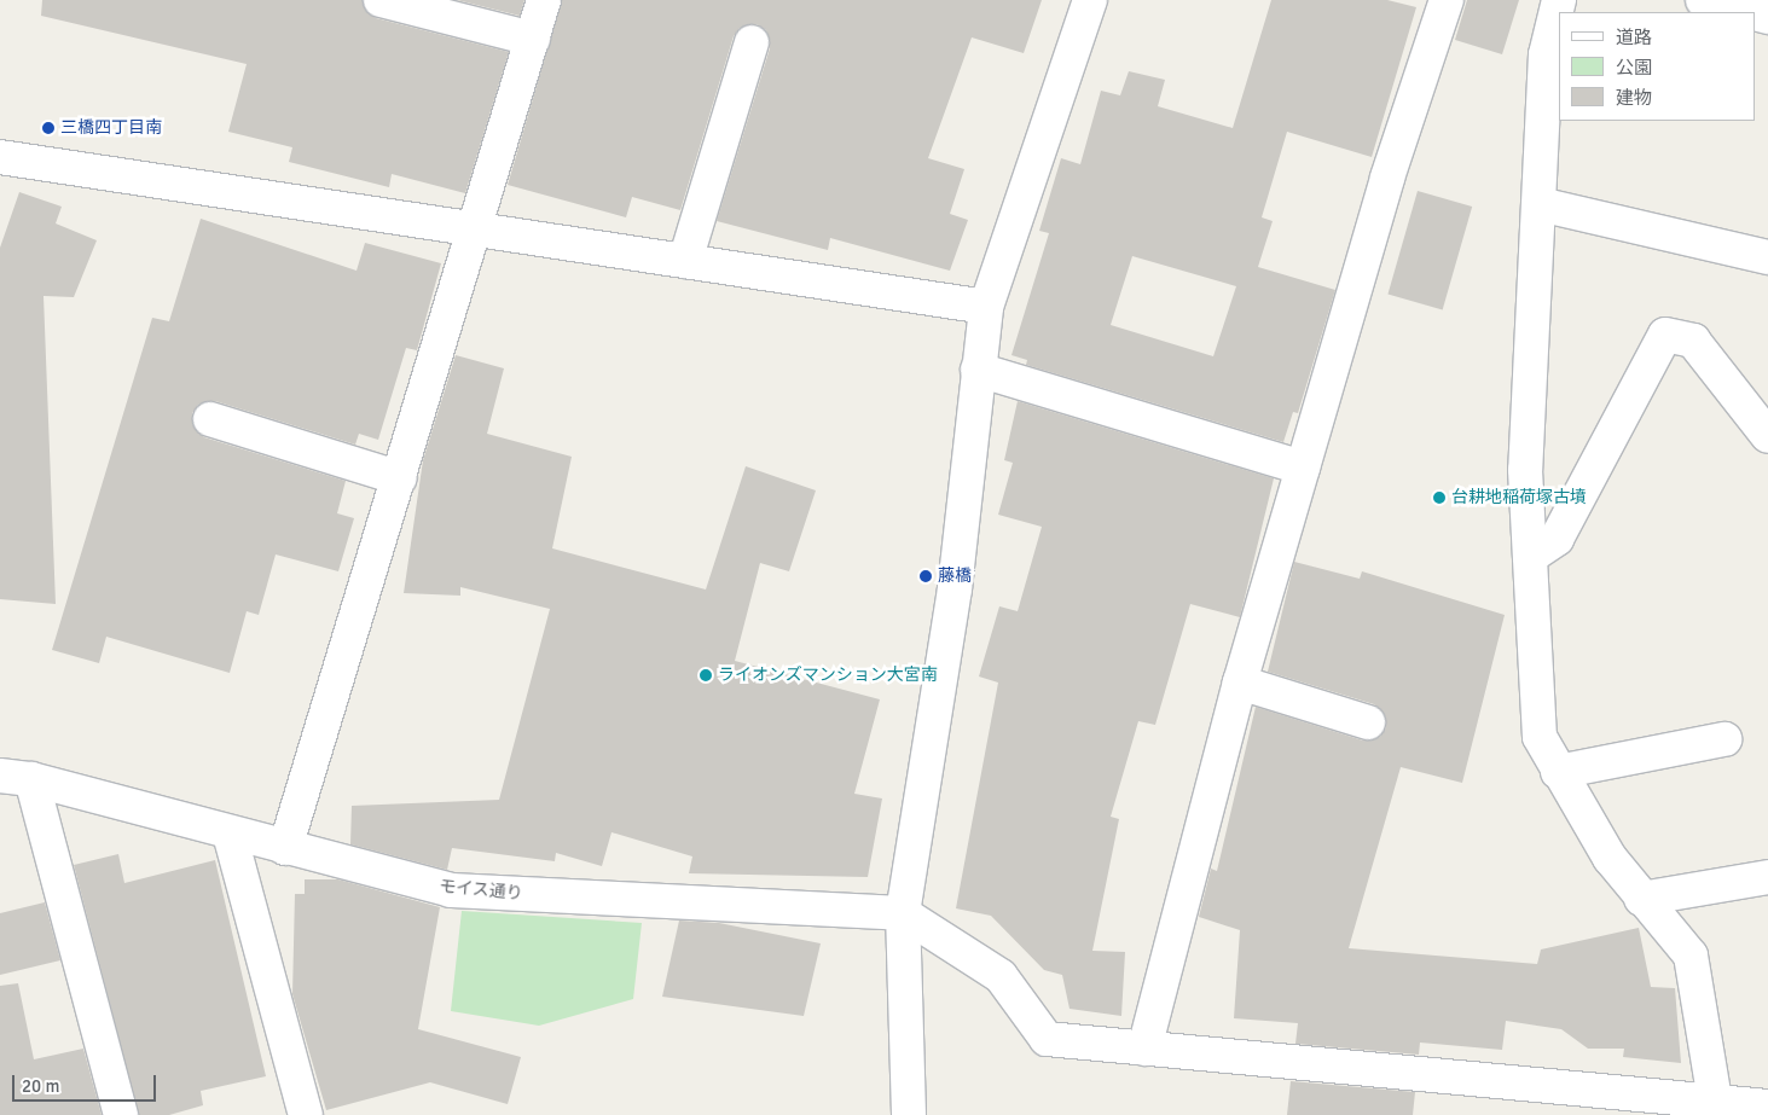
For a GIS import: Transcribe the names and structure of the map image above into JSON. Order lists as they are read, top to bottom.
{
  "streets": {
    "street": ["モイス通り"]
  },
  "places": [
    "三橋四丁目南",
    "台耕地稲荷塚古墳",
    "藤橋",
    "ライオンズマンション大宮南"
  ],
  "legend": ["道路", "公園", "建物"],
  "scale_bar": "20 m"
}
